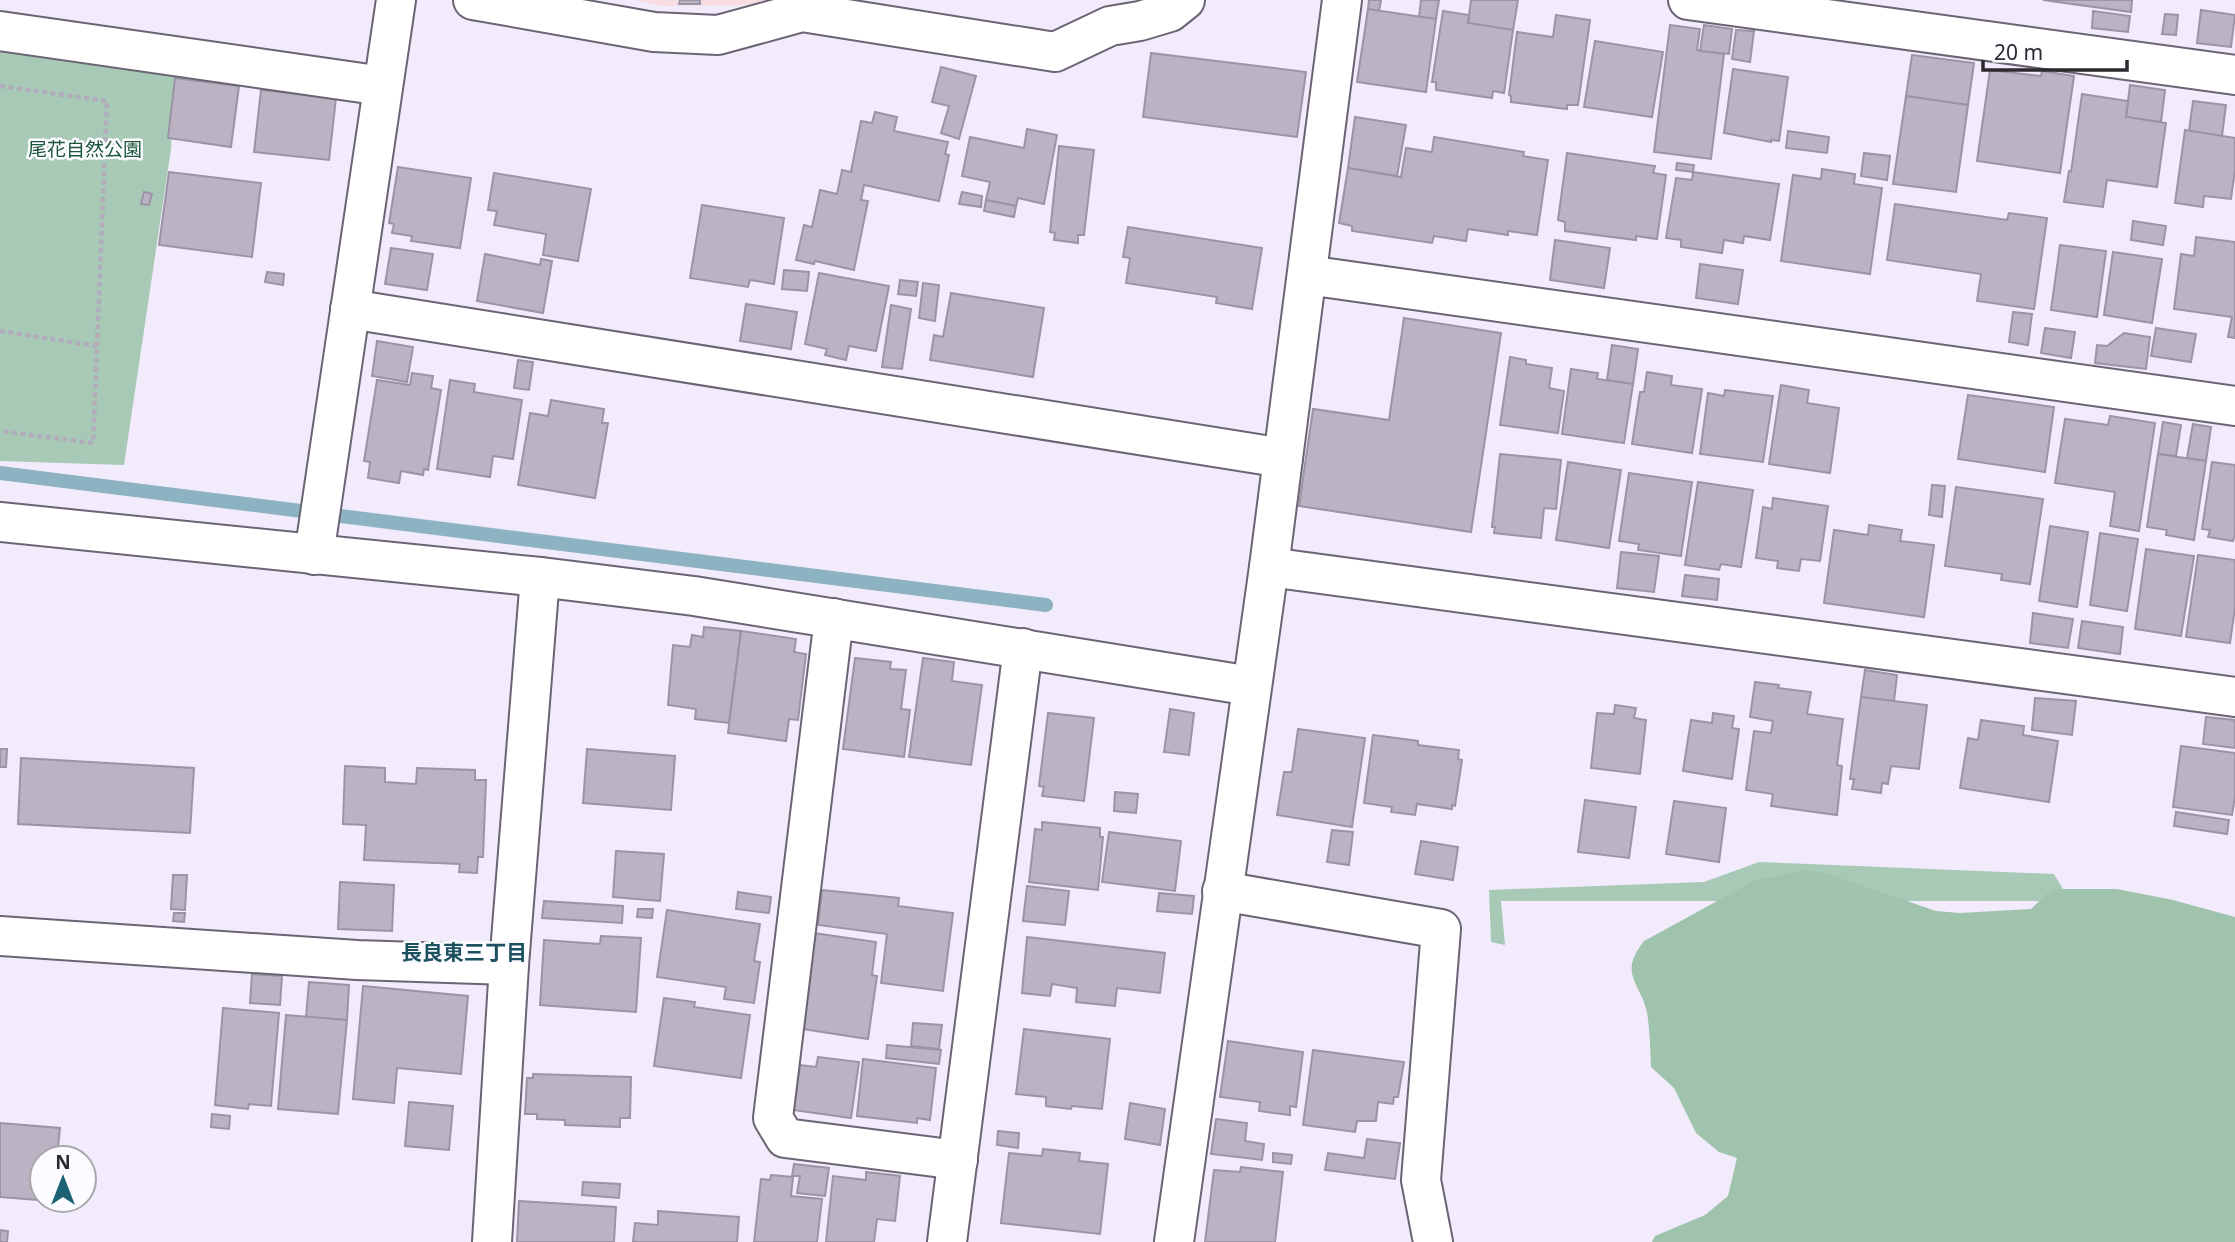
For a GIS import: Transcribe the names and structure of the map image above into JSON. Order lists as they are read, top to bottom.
{
  "districts": ["長良東三丁目"],
  "parks": ["尾花自然公園"],
  "scale_bar": "20 m",
  "north": "top"
}
